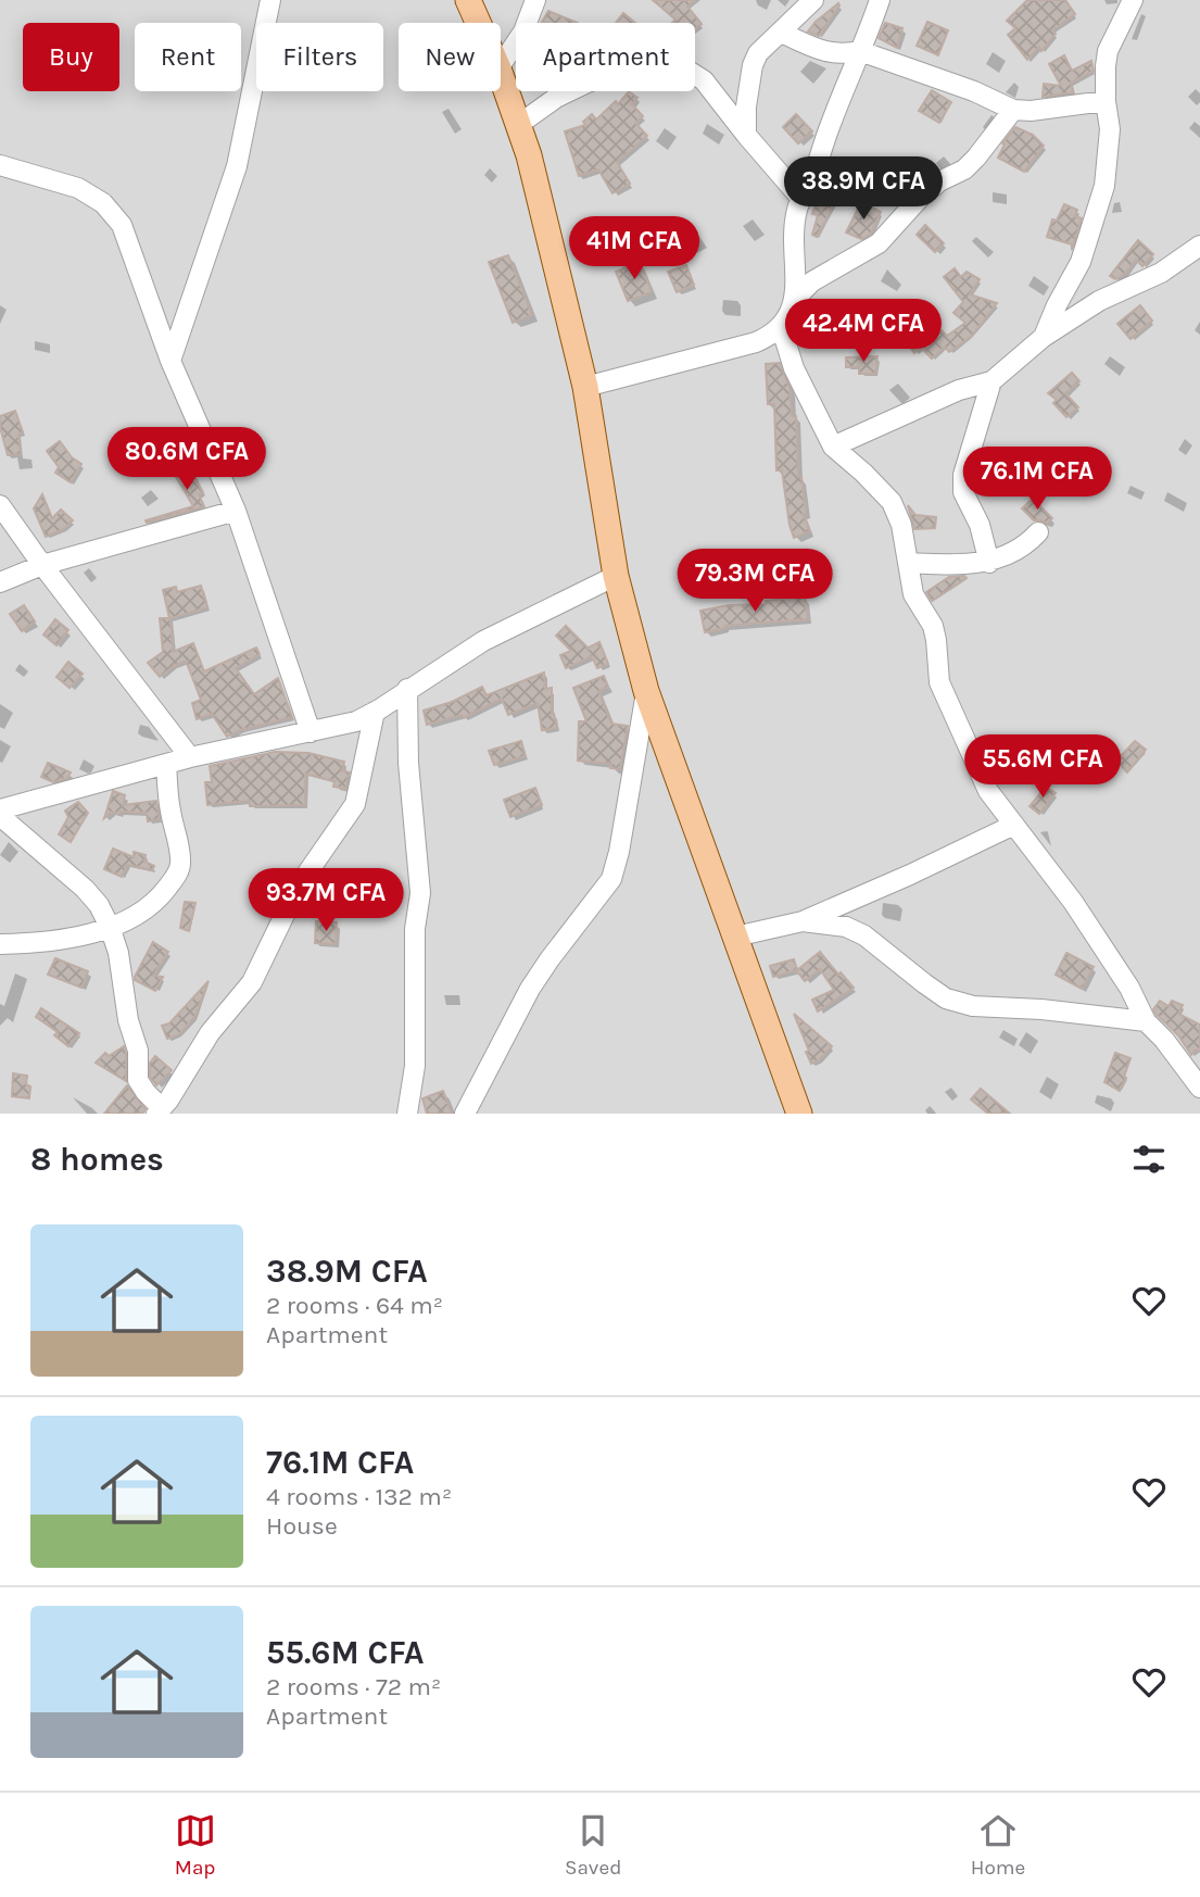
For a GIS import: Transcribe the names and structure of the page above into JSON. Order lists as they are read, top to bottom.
{
  "page": {
    "chip": [
      "Buy",
      "Rent",
      "Filters",
      "New",
      "Apartment"
    ],
    "price": [
      "38.9M CFA",
      "41M CFA",
      "42.4M CFA",
      "80.6M CFA",
      "76.1M CFA",
      "79.3M CFA",
      "55.6M CFA",
      "93.7M CFA"
    ],
    "heading": "8 homes",
    "list": [
      {
        "name": "38.9M CFA",
        "note": "2 rooms · 64 m² · Apartment"
      },
      {
        "name": "76.1M CFA",
        "note": "4 rooms · 132 m² · House"
      },
      {
        "name": "55.6M CFA",
        "note": "2 rooms · 72 m² · Apartment"
      }
    ],
    "tabs": ["Map", "Saved", "Home"]
  }
}
